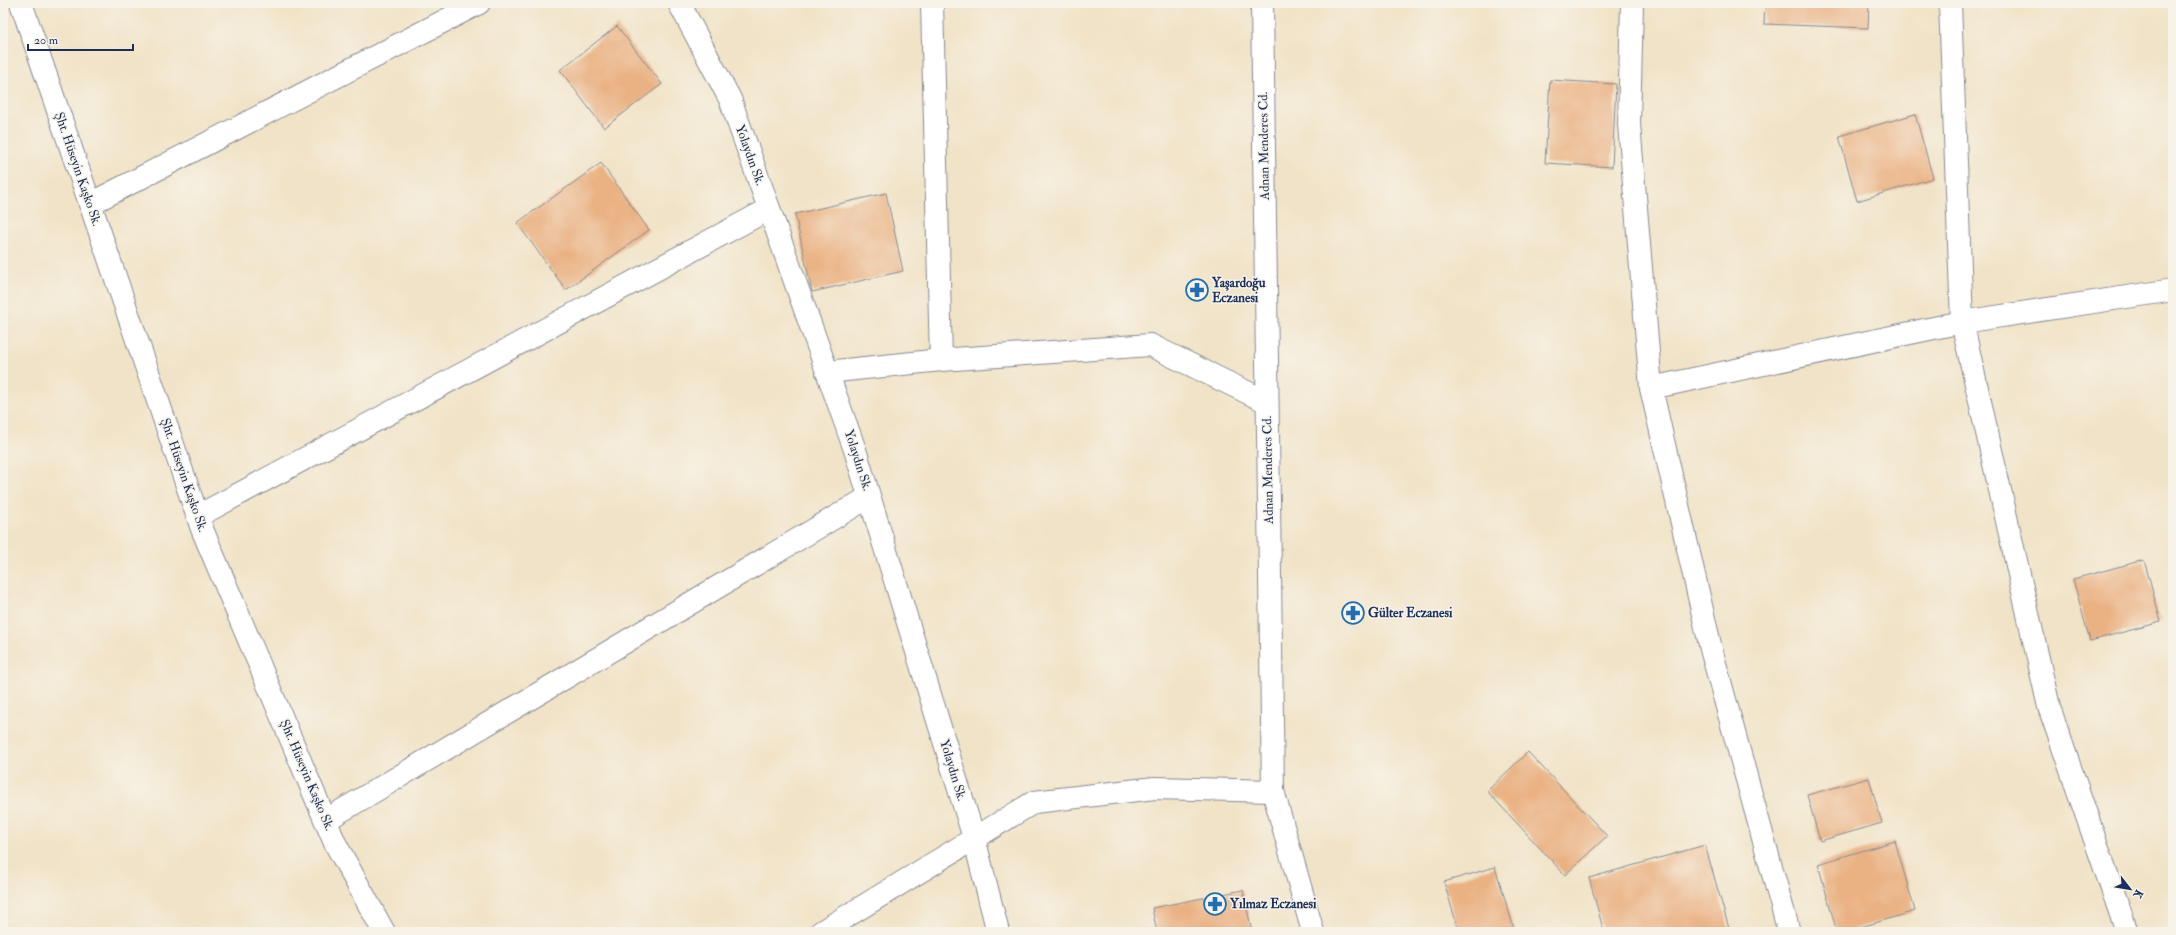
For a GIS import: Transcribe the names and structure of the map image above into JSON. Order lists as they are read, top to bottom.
{
  "streets": {
    "street": ["Adnan Menderes Cd.", "Yolaydın Sk.", "Şht. Hüseyin Kaşko Sk."]
  },
  "places": {
    "pharmacy": ["Yaşardoğu Eczanesi", "Gülter Eczanesi", "Yılmaz Eczanesi"]
  },
  "scale_bar": "20 m",
  "north": "bottom right"
}
